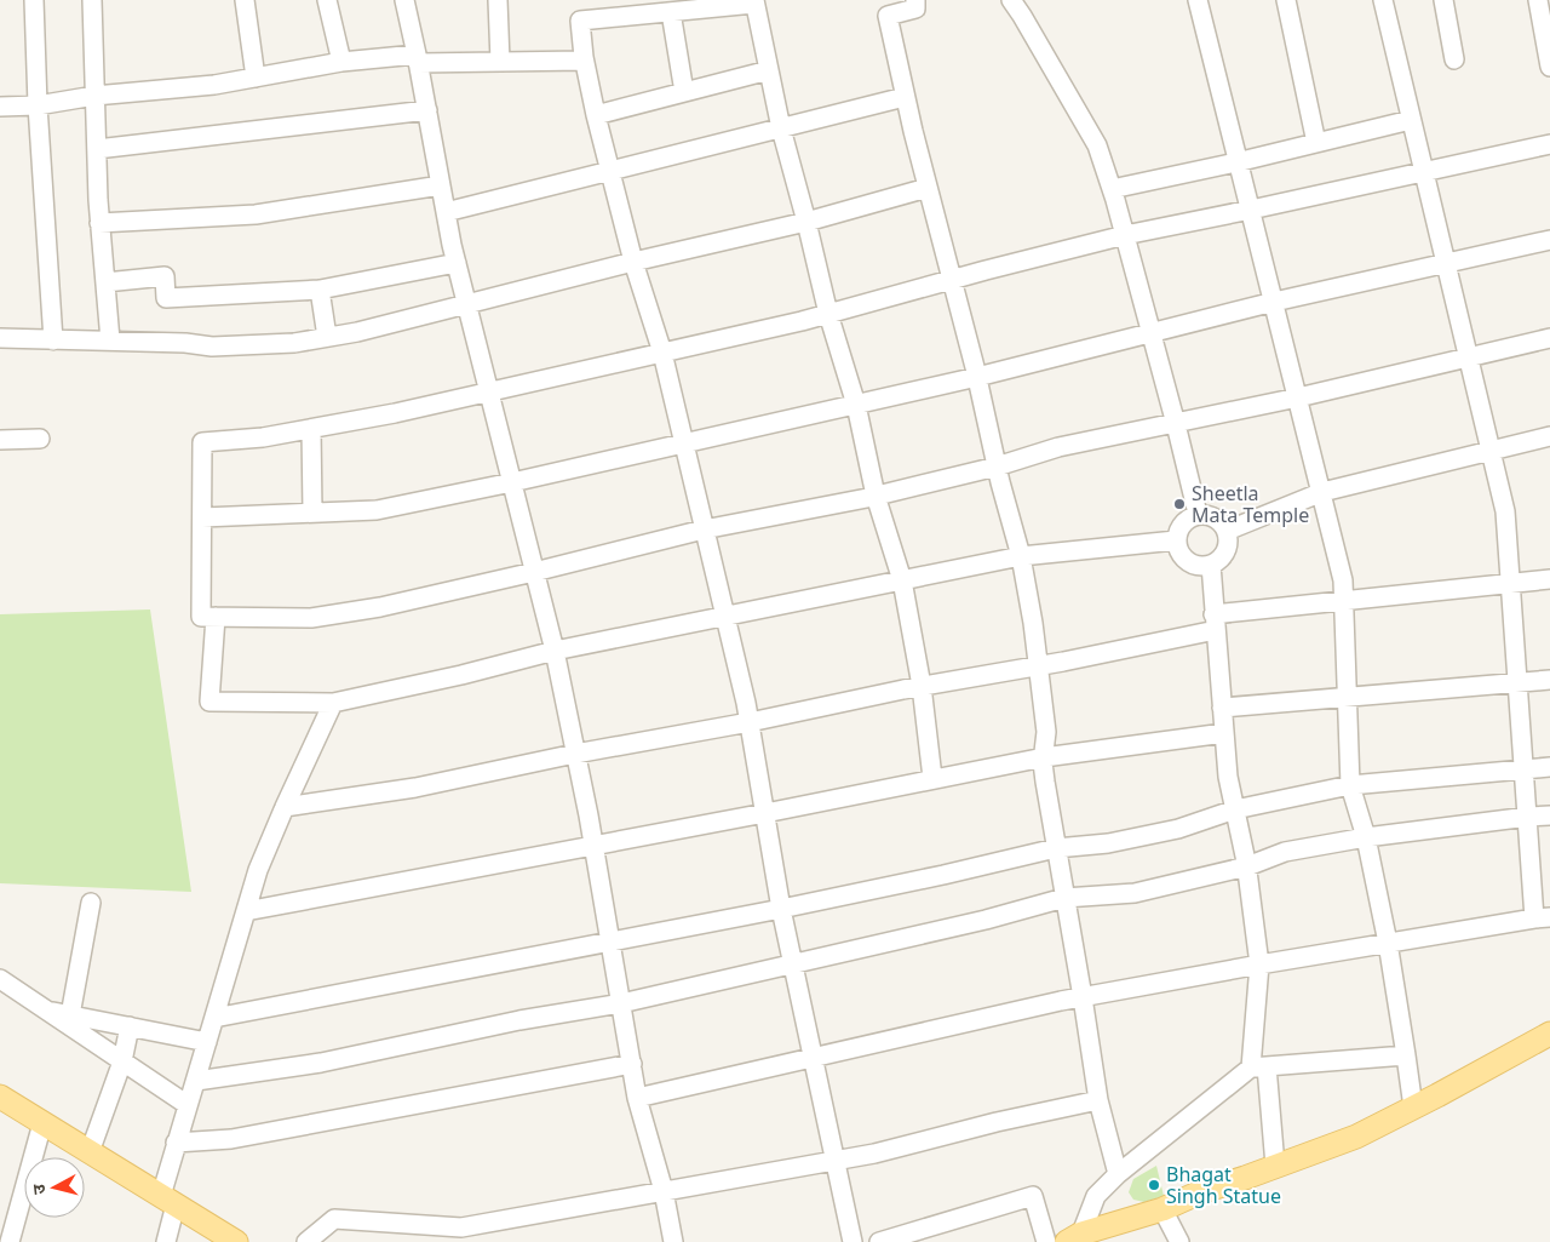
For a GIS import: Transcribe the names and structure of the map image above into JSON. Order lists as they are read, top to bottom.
{
  "places": ["Sheetla Mata Temple", "Bhagat Singh Statue"],
  "north": "left"
}
